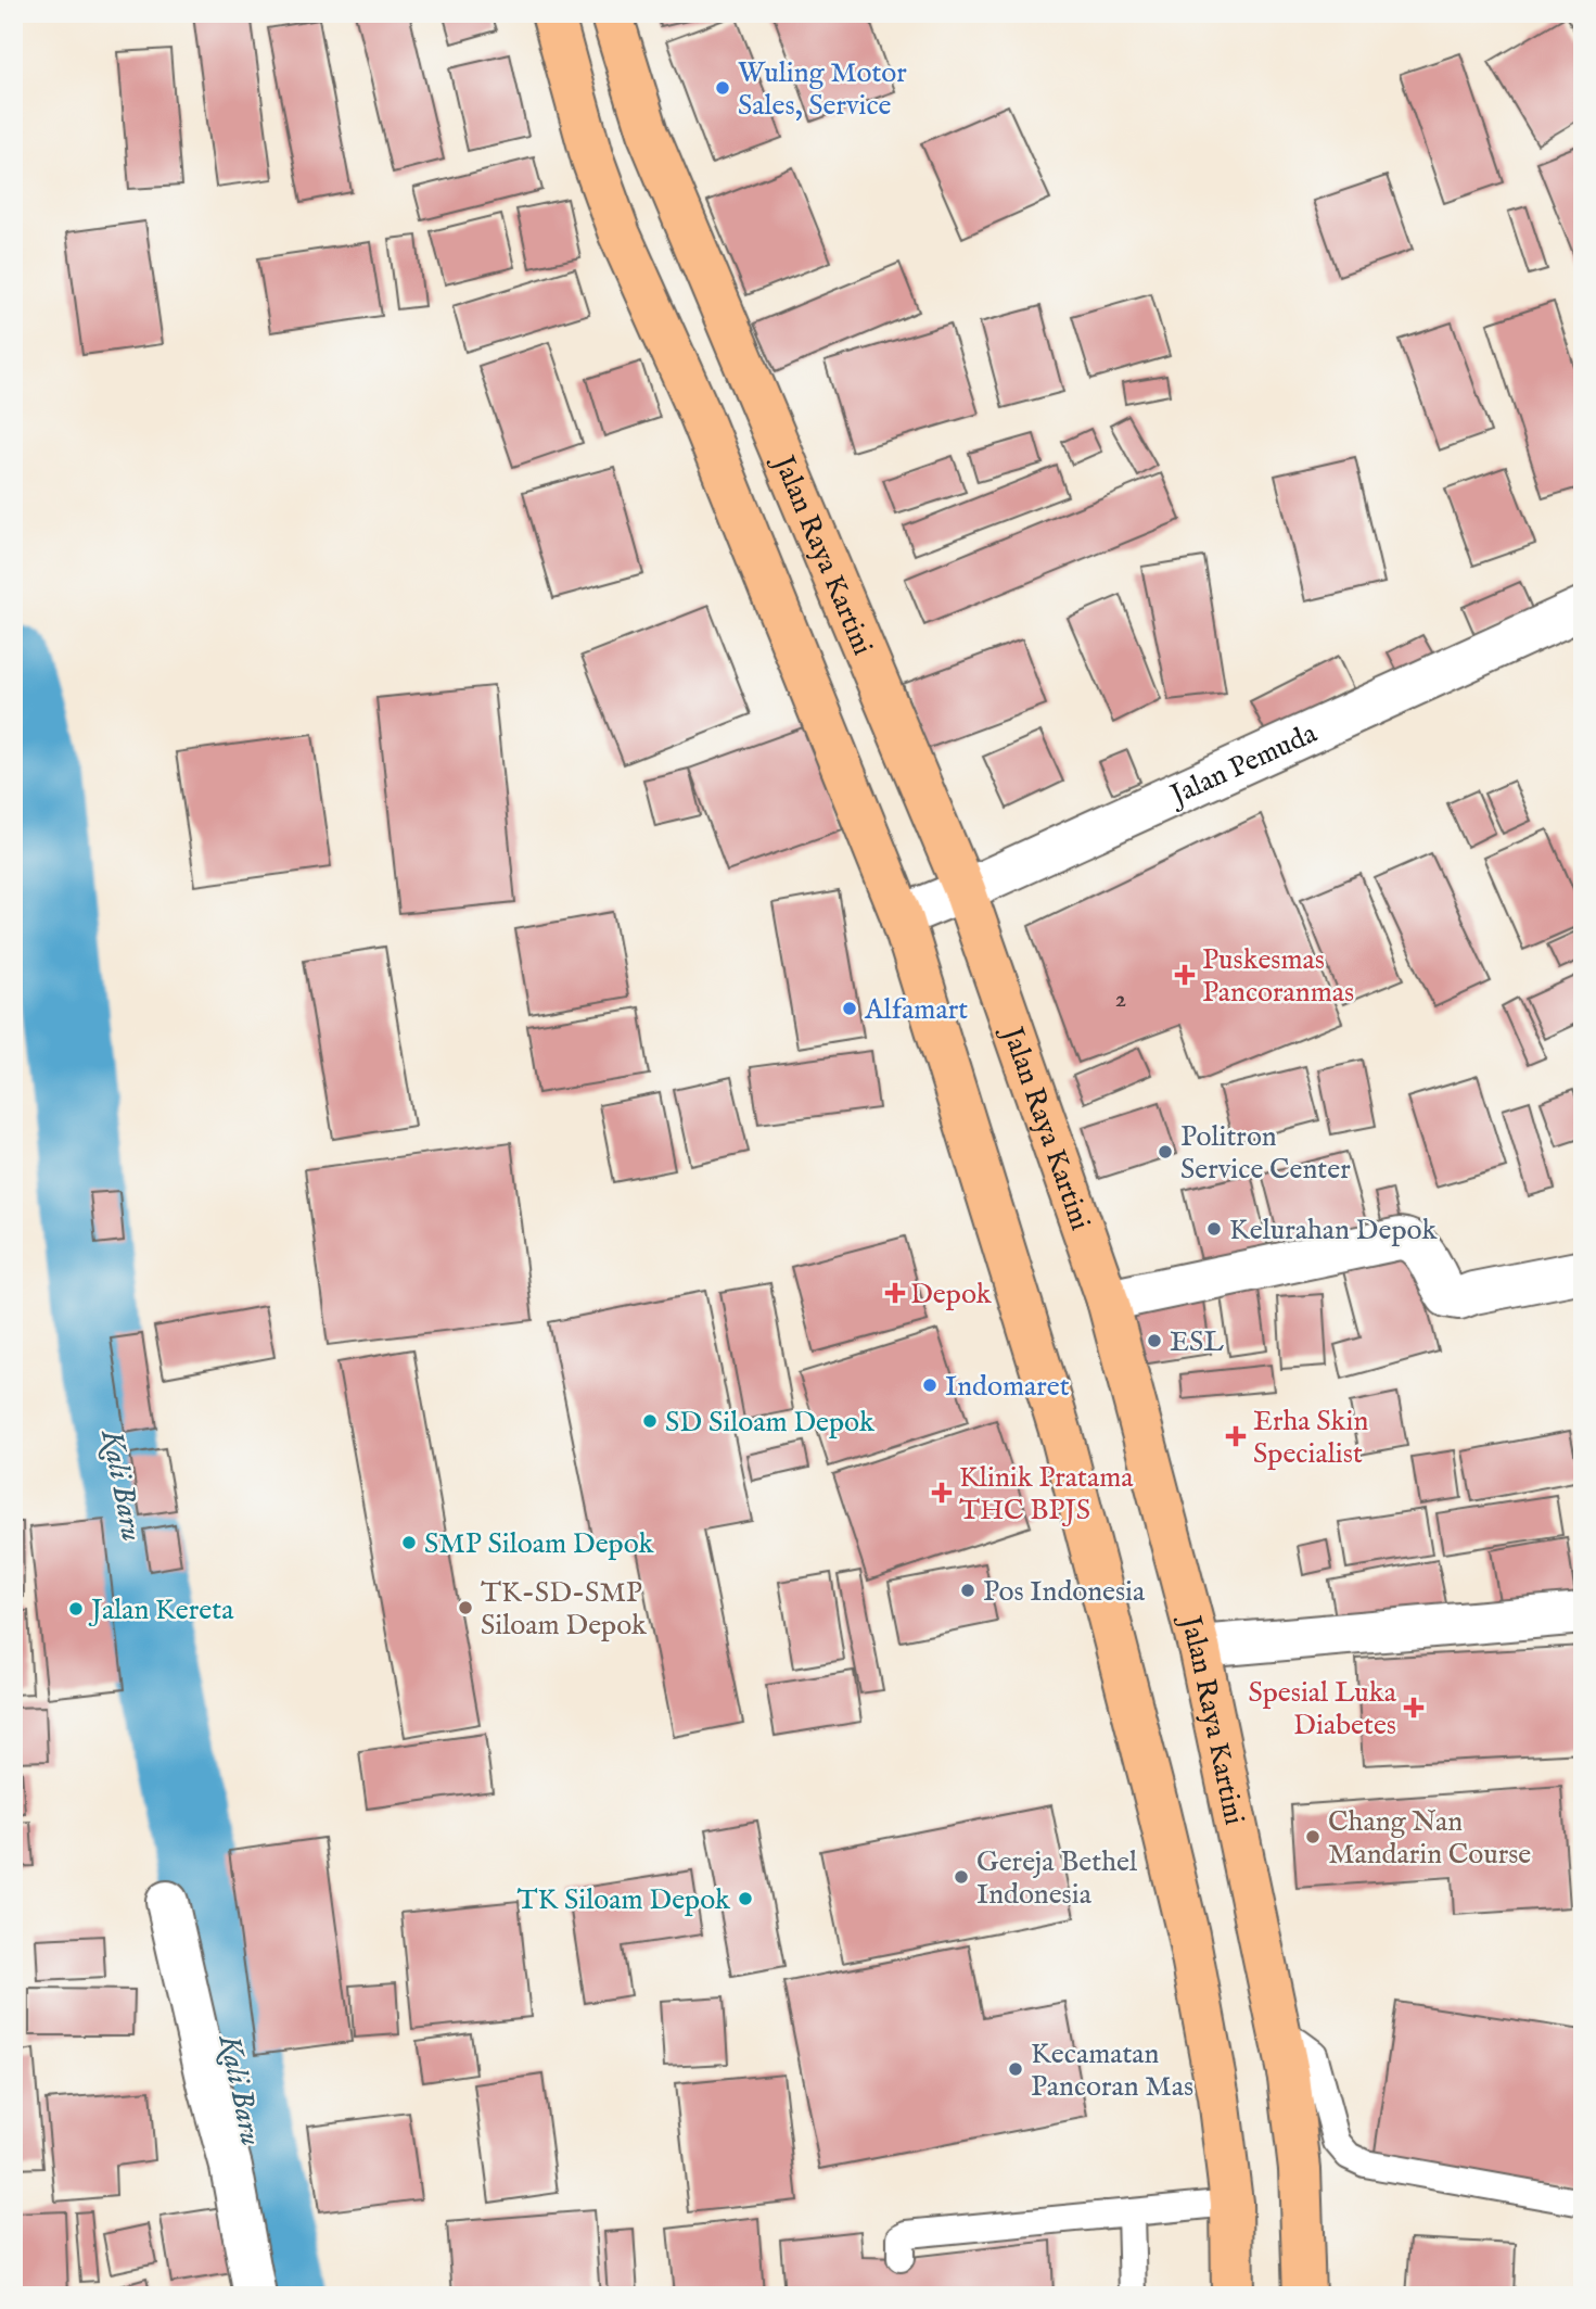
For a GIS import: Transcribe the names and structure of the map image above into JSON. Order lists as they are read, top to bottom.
{
  "streets": {
    "main road": ["Jalan Raya Kartini"],
    "street": ["Jalan Pemuda"]
  },
  "crossings": [
    ["Jalan Raya Kartini", "Jalan Pemuda"]
  ],
  "water": ["Kali Baru"],
  "places": {
    "other": [
      "Wuling Motor Sales, Service",
      "Alfamart",
      "Politron Service Center",
      "Kelurahan Depok",
      "ESL",
      "Indomaret",
      "SD Siloam Depok",
      "SMP Siloam Depok",
      "Pos Indonesia",
      "TK-SD-SMP Siloam Depok",
      "Jalan Kereta",
      "Chang Nan Mandarin Course",
      "Gereja Bethel Indonesia",
      "TK Siloam Depok",
      "Kecamatan Pancoran Mas"
    ],
    "health": [
      "Puskesmas Pancoranmas",
      "Depok",
      "Erha Skin Specialist",
      "Klinik Pratama THC BPJS",
      "Spesial Luka Diabetes"
    ]
  },
  "house_numbers": ["2"]
}
